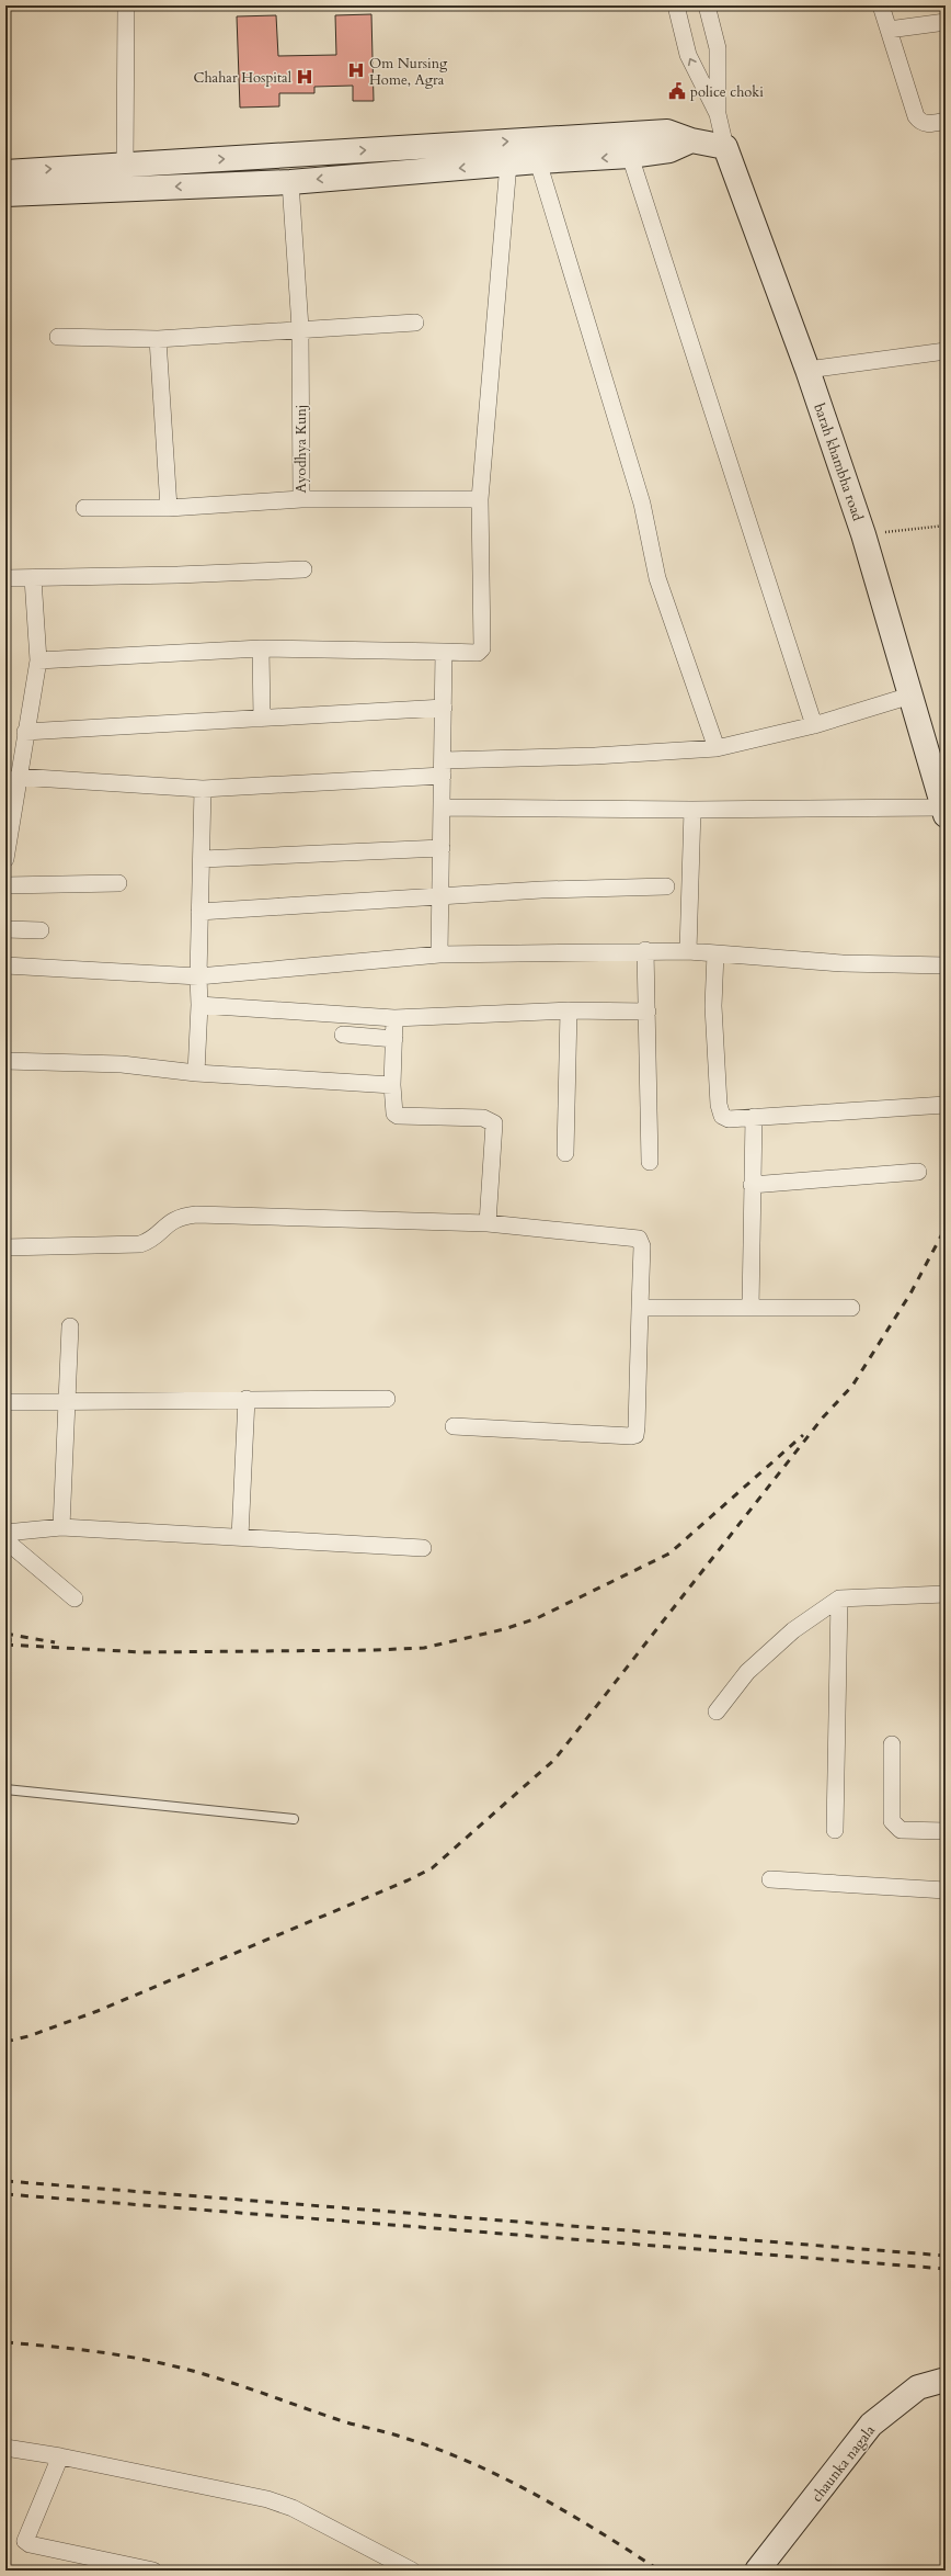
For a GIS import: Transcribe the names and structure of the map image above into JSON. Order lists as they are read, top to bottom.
{
  "streets": {
    "street": ["Ayodhya Kunj", "barah khambha road", "chaunka nagala"]
  },
  "places": {
    "hospital": ["Om Nursing Home, Agra", "Chahar Hospital"],
    "public building": ["police choki"]
  }
}
